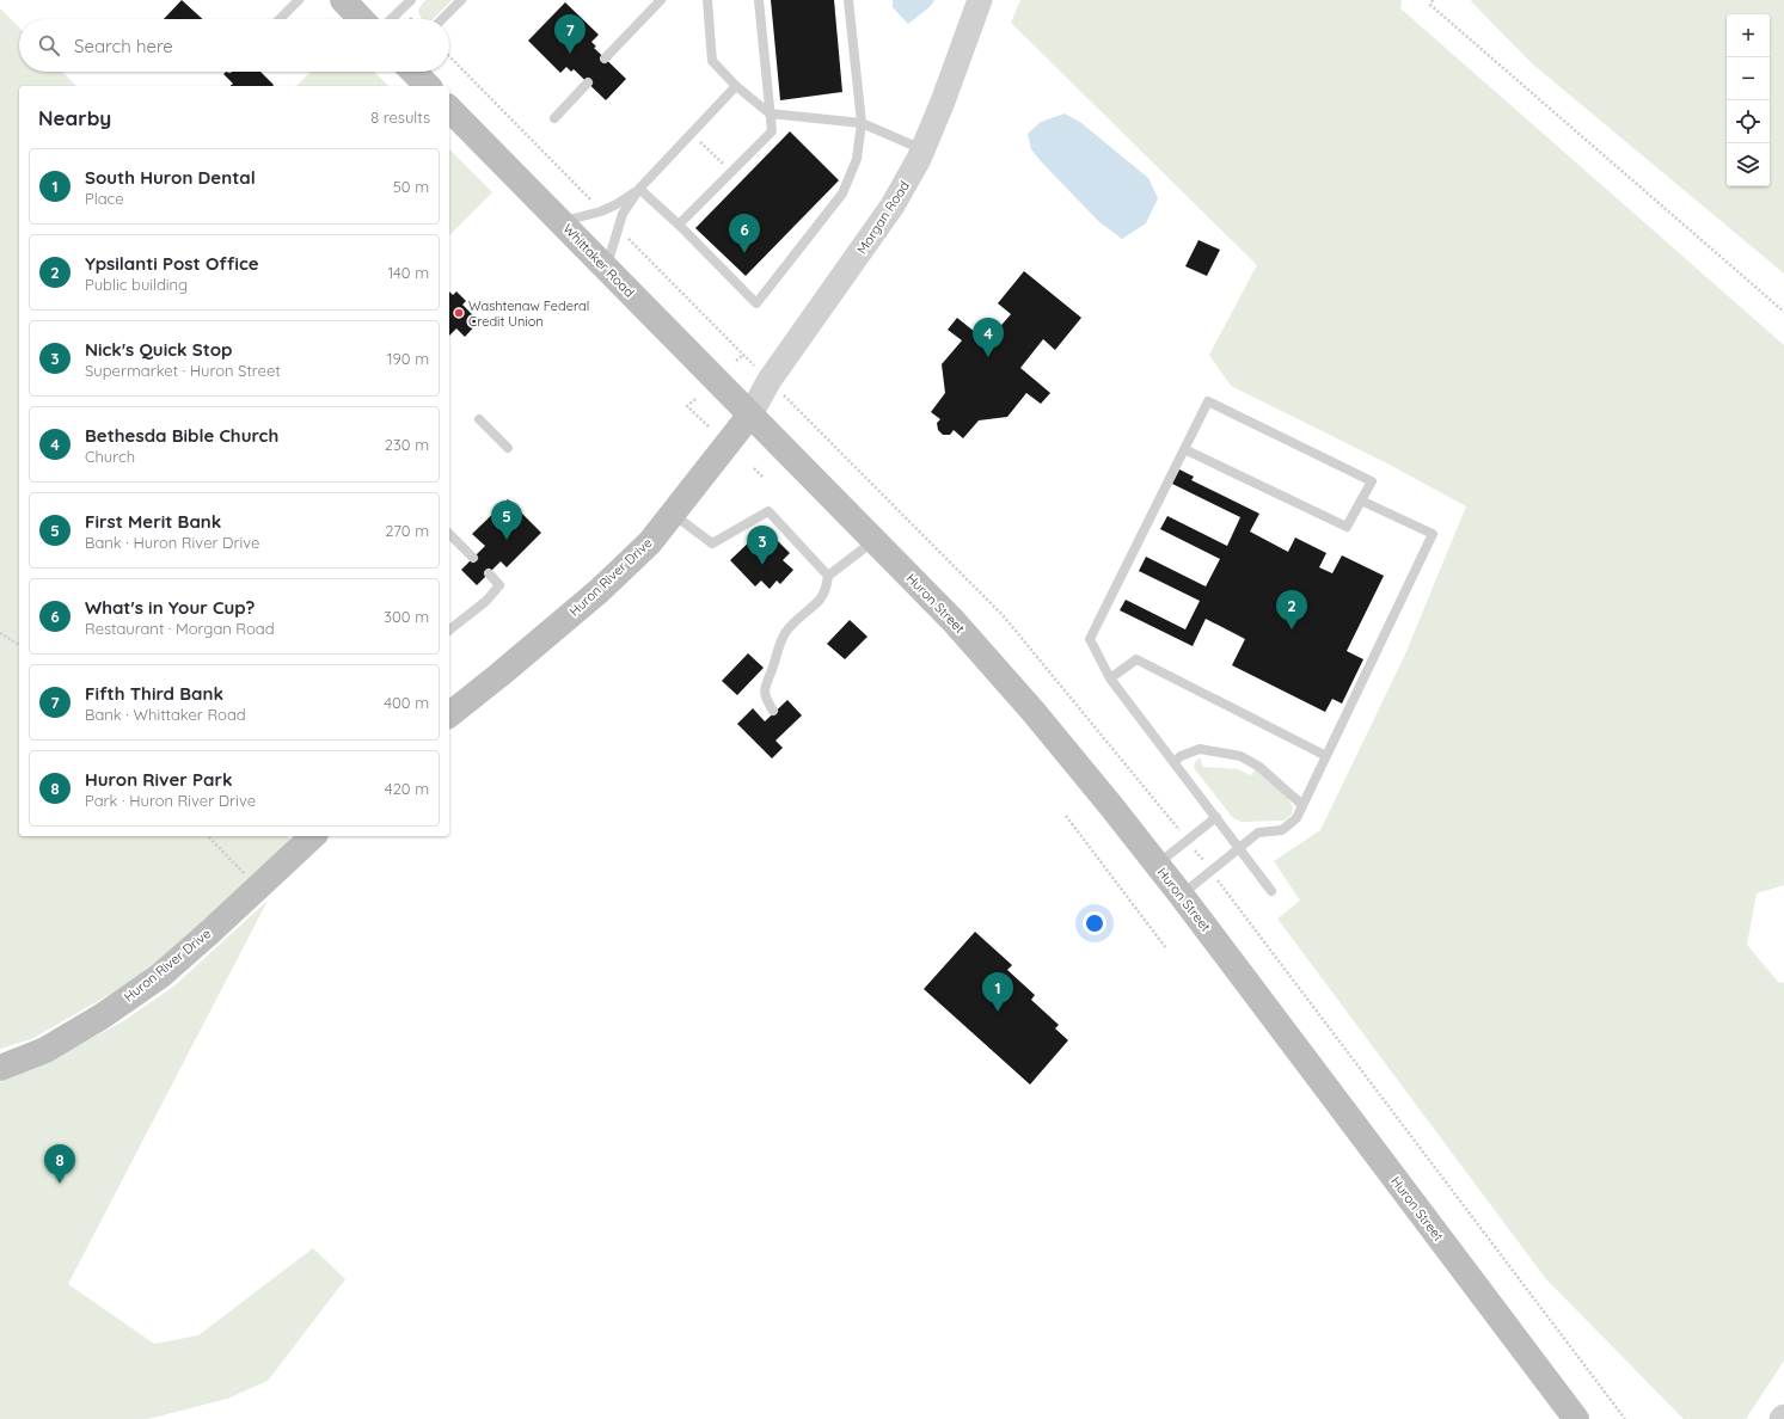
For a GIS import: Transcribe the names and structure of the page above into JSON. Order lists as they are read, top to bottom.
{
  "streets": {
    "main road": ["Whittaker Road", "Huron River Drive", "Huron Street"],
    "street": ["Morgan Road"]
  },
  "crossings": [
    ["Morgan Road", "Whittaker Road"],
    ["Morgan Road", "Huron River Drive"],
    ["Morgan Road", "Huron Street"],
    ["Whittaker Road", "Huron River Drive"],
    ["Whittaker Road", "Huron Street"],
    ["Huron River Drive", "Huron Street"]
  ],
  "places": ["Washtenaw Federal Credit Union"],
  "page": {
    "map_buttons": ["+", "−"],
    "pins": [
      "7",
      "6",
      "4",
      "5",
      "3",
      "2",
      "1",
      "8"
    ],
    "search": "Search here",
    "heading": ["Nearby", "8 results"],
    "list": [
      {
        "mark": "1",
        "name": "South Huron Dental",
        "note": "Place",
        "value": "50 m"
      },
      {
        "mark": "2",
        "name": "Ypsilanti Post Office",
        "note": "Public building",
        "value": "140 m"
      },
      {
        "mark": "3",
        "name": "Nick's Quick Stop",
        "note": "Supermarket · Huron Street",
        "value": "190 m"
      },
      {
        "mark": "4",
        "name": "Bethesda Bible Church",
        "note": "Church",
        "value": "230 m"
      },
      {
        "mark": "5",
        "name": "First Merit Bank",
        "note": "Bank · Huron River Drive",
        "value": "270 m"
      },
      {
        "mark": "6",
        "name": "What's in Your Cup?",
        "note": "Restaurant · Morgan Road",
        "value": "300 m"
      },
      {
        "mark": "7",
        "name": "Fifth Third Bank",
        "note": "Bank · Whittaker Road",
        "value": "400 m"
      },
      {
        "mark": "8",
        "name": "Huron River Park",
        "note": "Park · Huron River Drive",
        "value": "420 m"
      }
    ]
  }
}
